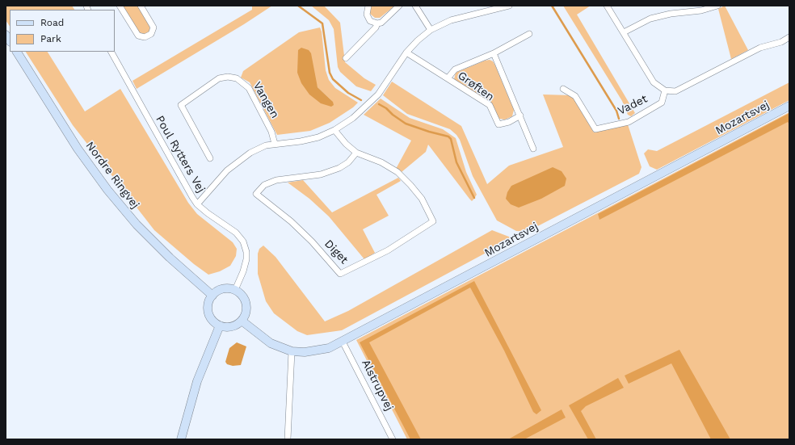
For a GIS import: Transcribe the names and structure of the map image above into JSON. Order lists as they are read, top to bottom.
{
  "streets": {
    "street": [
      "Grøften",
      "Vangen",
      "Vadet",
      "Mozartsvej",
      "Poul Rytters Vej",
      "Nordre Ringvej",
      "Diget",
      "Alstrupvej"
    ]
  },
  "crossings": [
    ["Mozartsvej", "Poul Rytters Vej"],
    ["Mozartsvej", "Nordre Ringvej"],
    ["Mozartsvej", "Alstrupvej"],
    ["Poul Rytters Vej", "Nordre Ringvej"]
  ],
  "legend": ["Road", "Park"]
}
